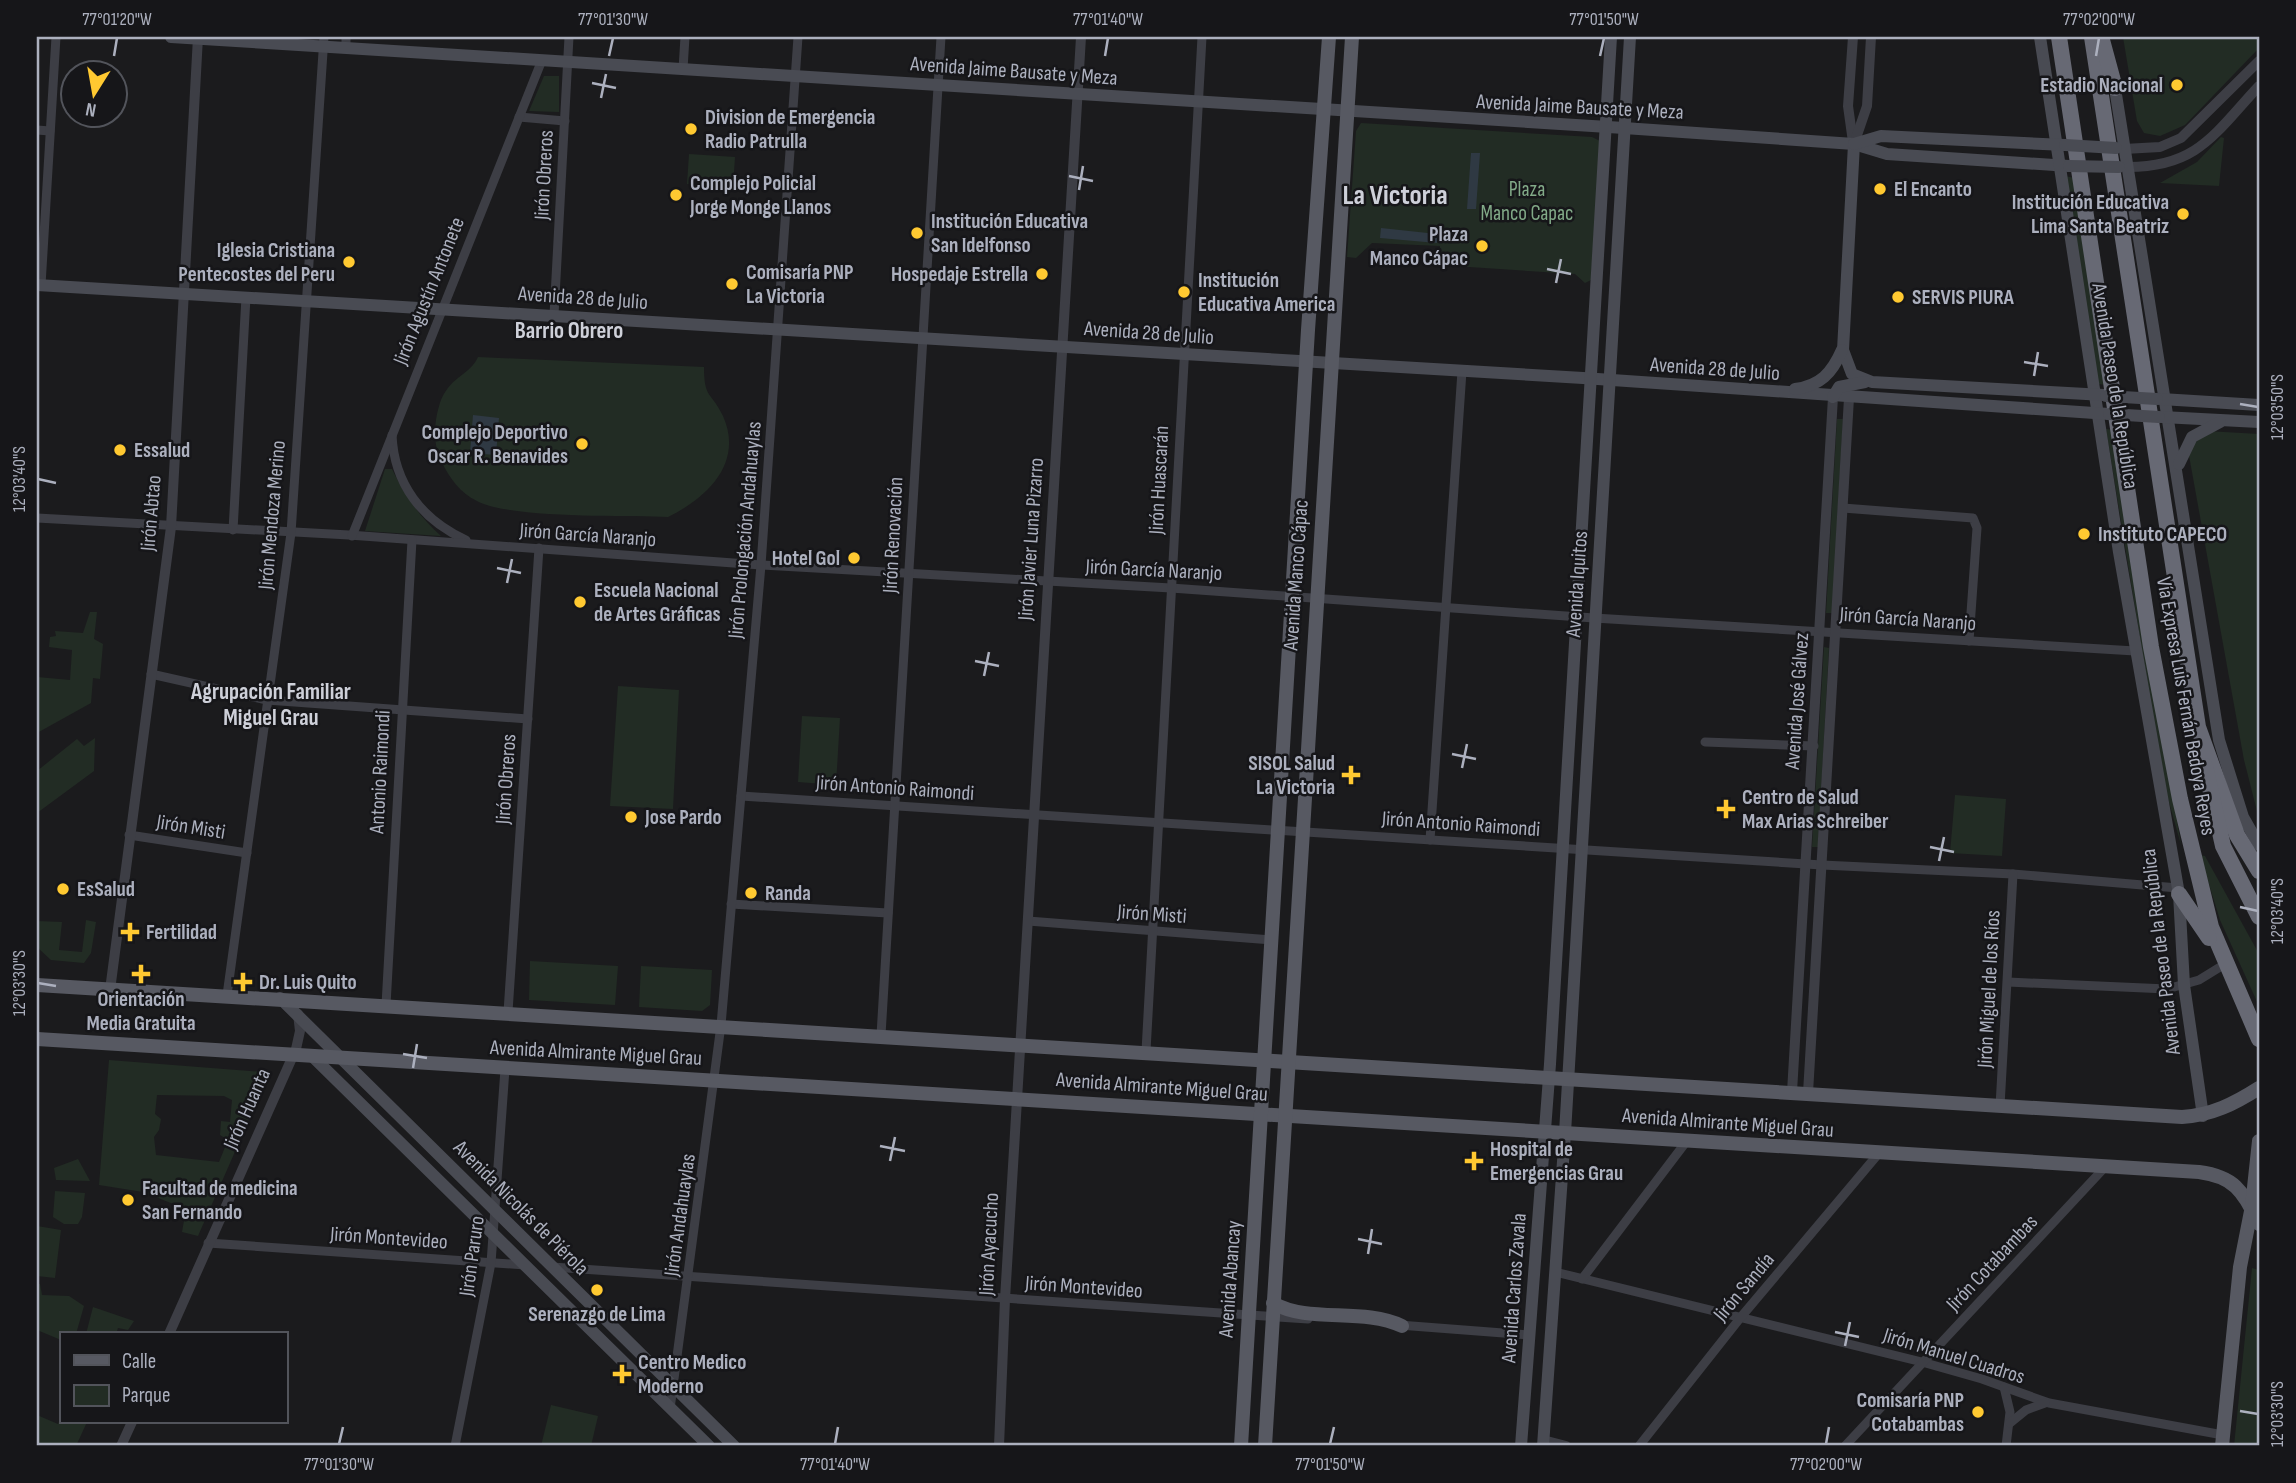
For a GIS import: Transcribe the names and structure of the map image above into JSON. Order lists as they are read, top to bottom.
{
  "streets": {
    "highway": ["Vía Expresa Luis Fernán Bedoya Reyes"],
    "main road": [
      "Avenida Jaime Bausate y Meza",
      "Avenida 28 de Julio",
      "Avenida Paseo de la República",
      "Avenida Manco Cápac",
      "Avenida Iquitos",
      "Avenida Almirante Miguel Grau",
      "Avenida Nicolás de Piérola",
      "Avenida Abancay",
      "Avenida Carlos Zavala"
    ],
    "street": [
      "Jirón Obreros",
      "Jirón Agustín Antonete",
      "Jirón Huascarán",
      "Jirón Abtao",
      "Jirón Mendoza Merino",
      "Jirón Prolongación Andahuaylas",
      "Jirón García Naranjo",
      "Jirón Renovación",
      "Jirón Javier Luna Pizarro",
      "Avenida José Gálvez",
      "Antonio Raimondi",
      "Jirón Antonio Raimondi",
      "Jirón Misti",
      "Jirón Miguel de los Ríos",
      "Jirón Huanta",
      "Jirón Andahuaylas",
      "Jirón Montevideo",
      "Jirón Ayacucho",
      "Jirón Paruro",
      "Jirón Cotabambas",
      "Jirón Sandía",
      "Jirón Manuel Cuadros"
    ]
  },
  "crossings": [
    ["Avenida Jaime Bausate y Meza", "Jirón Obreros"],
    ["Avenida Jaime Bausate y Meza", "Jirón Agustín Antonete"],
    ["Avenida Jaime Bausate y Meza", "Avenida Paseo de la República"],
    ["Avenida Jaime Bausate y Meza", "Jirón Huascarán"],
    ["Avenida Jaime Bausate y Meza", "Jirón Abtao"],
    ["Avenida Jaime Bausate y Meza", "Jirón Mendoza Merino"],
    ["Avenida Jaime Bausate y Meza", "Jirón Prolongación Andahuaylas"],
    ["Avenida Jaime Bausate y Meza", "Jirón Renovación"],
    ["Avenida Jaime Bausate y Meza", "Jirón Javier Luna Pizarro"],
    ["Avenida Jaime Bausate y Meza", "Avenida Manco Cápac"],
    ["Avenida Jaime Bausate y Meza", "Avenida Iquitos"],
    ["Jirón Obreros", "Avenida 28 de Julio"],
    ["Jirón Obreros", "Jirón García Naranjo"],
    ["Jirón Obreros", "Avenida Almirante Miguel Grau"],
    ["Jirón Agustín Antonete", "Avenida 28 de Julio"],
    ["Jirón Agustín Antonete", "Jirón García Naranjo"],
    ["Avenida 28 de Julio", "Avenida Paseo de la República"],
    ["Avenida 28 de Julio", "Jirón Huascarán"],
    ["Avenida 28 de Julio", "Jirón Abtao"],
    ["Avenida 28 de Julio", "Jirón Mendoza Merino"],
    ["Avenida 28 de Julio", "Jirón Prolongación Andahuaylas"],
    ["Avenida 28 de Julio", "Jirón Renovación"],
    ["Avenida 28 de Julio", "Jirón Javier Luna Pizarro"],
    ["Avenida 28 de Julio", "Avenida Manco Cápac"],
    ["Avenida 28 de Julio", "Avenida Iquitos"],
    ["Avenida 28 de Julio", "Avenida José Gálvez"],
    ["Avenida Paseo de la República", "Jirón García Naranjo"],
    ["Avenida Paseo de la República", "Jirón Antonio Raimondi"],
    ["Avenida Paseo de la República", "Avenida Almirante Miguel Grau"],
    ["Jirón Huascarán", "Jirón García Naranjo"],
    ["Jirón Huascarán", "Jirón Antonio Raimondi"],
    ["Jirón Huascarán", "Jirón Misti"],
    ["Jirón Huascarán", "Avenida Almirante Miguel Grau"],
    ["Jirón Abtao", "Jirón García Naranjo"],
    ["Jirón Abtao", "Jirón Misti"],
    ["Jirón Abtao", "Avenida Almirante Miguel Grau"],
    ["Jirón Mendoza Merino", "Jirón García Naranjo"],
    ["Jirón Mendoza Merino", "Jirón Misti"],
    ["Jirón Mendoza Merino", "Avenida Almirante Miguel Grau"],
    ["Jirón Prolongación Andahuaylas", "Jirón García Naranjo"],
    ["Jirón Prolongación Andahuaylas", "Jirón Antonio Raimondi"],
    ["Jirón Prolongación Andahuaylas", "Avenida Almirante Miguel Grau"],
    ["Jirón Prolongación Andahuaylas", "Jirón Andahuaylas"],
    ["Jirón García Naranjo", "Jirón Renovación"],
    ["Jirón García Naranjo", "Jirón Javier Luna Pizarro"],
    ["Jirón García Naranjo", "Avenida Manco Cápac"],
    ["Jirón García Naranjo", "Avenida Iquitos"],
    ["Jirón García Naranjo", "Avenida José Gálvez"],
    ["Jirón García Naranjo", "Antonio Raimondi"],
    ["Jirón Renovación", "Jirón Antonio Raimondi"],
    ["Jirón Renovación", "Avenida Almirante Miguel Grau"],
    ["Jirón Javier Luna Pizarro", "Jirón Antonio Raimondi"],
    ["Jirón Javier Luna Pizarro", "Jirón Misti"],
    ["Jirón Javier Luna Pizarro", "Avenida Almirante Miguel Grau"],
    ["Jirón Javier Luna Pizarro", "Jirón Ayacucho"],
    ["Avenida Manco Cápac", "Jirón Antonio Raimondi"],
    ["Avenida Manco Cápac", "Jirón Misti"],
    ["Avenida Manco Cápac", "Avenida Almirante Miguel Grau"],
    ["Avenida Manco Cápac", "Avenida Abancay"],
    ["Avenida Iquitos", "Jirón Antonio Raimondi"],
    ["Avenida Iquitos", "Avenida Almirante Miguel Grau"],
    ["Avenida Iquitos", "Avenida Carlos Zavala"],
    ["Avenida José Gálvez", "Jirón Antonio Raimondi"],
    ["Avenida José Gálvez", "Avenida Almirante Miguel Grau"],
    ["Antonio Raimondi", "Avenida Almirante Miguel Grau"],
    ["Jirón Antonio Raimondi", "Jirón Miguel de los Ríos"],
    ["Jirón Miguel de los Ríos", "Avenida Almirante Miguel Grau"],
    ["Avenida Almirante Miguel Grau", "Jirón Huanta"],
    ["Avenida Almirante Miguel Grau", "Avenida Nicolás de Piérola"],
    ["Avenida Almirante Miguel Grau", "Jirón Andahuaylas"],
    ["Avenida Almirante Miguel Grau", "Jirón Ayacucho"],
    ["Avenida Almirante Miguel Grau", "Jirón Paruro"],
    ["Avenida Almirante Miguel Grau", "Jirón Cotabambas"],
    ["Avenida Almirante Miguel Grau", "Avenida Abancay"],
    ["Avenida Almirante Miguel Grau", "Jirón Sandía"],
    ["Avenida Almirante Miguel Grau", "Avenida Carlos Zavala"],
    ["Jirón Huanta", "Avenida Nicolás de Piérola"],
    ["Jirón Huanta", "Jirón Montevideo"],
    ["Avenida Nicolás de Piérola", "Jirón Andahuaylas"],
    ["Avenida Nicolás de Piérola", "Jirón Montevideo"],
    ["Avenida Nicolás de Piérola", "Jirón Paruro"],
    ["Jirón Andahuaylas", "Jirón Montevideo"],
    ["Jirón Montevideo", "Jirón Ayacucho"],
    ["Jirón Montevideo", "Jirón Paruro"],
    ["Jirón Montevideo", "Avenida Abancay"],
    ["Jirón Cotabambas", "Jirón Manuel Cuadros"],
    ["Jirón Sandía", "Jirón Manuel Cuadros"],
    ["Avenida Carlos Zavala", "Jirón Manuel Cuadros"]
  ],
  "districts": ["La Victoria", "Barrio Obrero", "Agrupación Familiar Miguel Grau"],
  "parks": ["Plaza Manco Capac"],
  "places": {
    "other": [
      "Estadio Nacional",
      "Division de Emergencia Radio Patrulla",
      "El Encanto",
      "Complejo Policial Jorge Monge Llanos",
      "Institución Educativa Lima Santa Beatriz",
      "Institución Educativa San Idelfonso",
      "Plaza Manco Cápac",
      "Iglesia Cristiana Pentecostes del Peru",
      "Hospedaje Estrella",
      "Comisaría PNP La Victoria",
      "Institución Educativa America",
      "SERVIS PIURA",
      "Complejo Deportivo Oscar R. Benavides",
      "Essalud",
      "Instituto CAPECO",
      "Hotel Gol",
      "Escuela Nacional de Artes Gráficas",
      "Jose Pardo",
      "EsSalud",
      "Randa",
      "Facultad de medicina San Fernando",
      "Serenazgo de Lima",
      "Comisaría PNP Cotabambas"
    ],
    "health": [
      "SISOL Salud La Victoria",
      "Centro de Salud Max Arias Schreiber",
      "Fertilidad",
      "Orientación Media Gratuita",
      "Dr. Luis Quito",
      "Hospital de Emergencias Grau",
      "Centro Medico Moderno"
    ]
  },
  "legend": ["Calle", "Parque"],
  "north": "bottom",
  "coordinates": [
    "77°01'20\"W",
    "77°01'30\"W",
    "77°01'40\"W",
    "77°01'50\"W",
    "77°02'00\"W",
    "12°03'50\"S",
    "12°03'40\"S",
    "12°03'30\"S"
  ]
}
